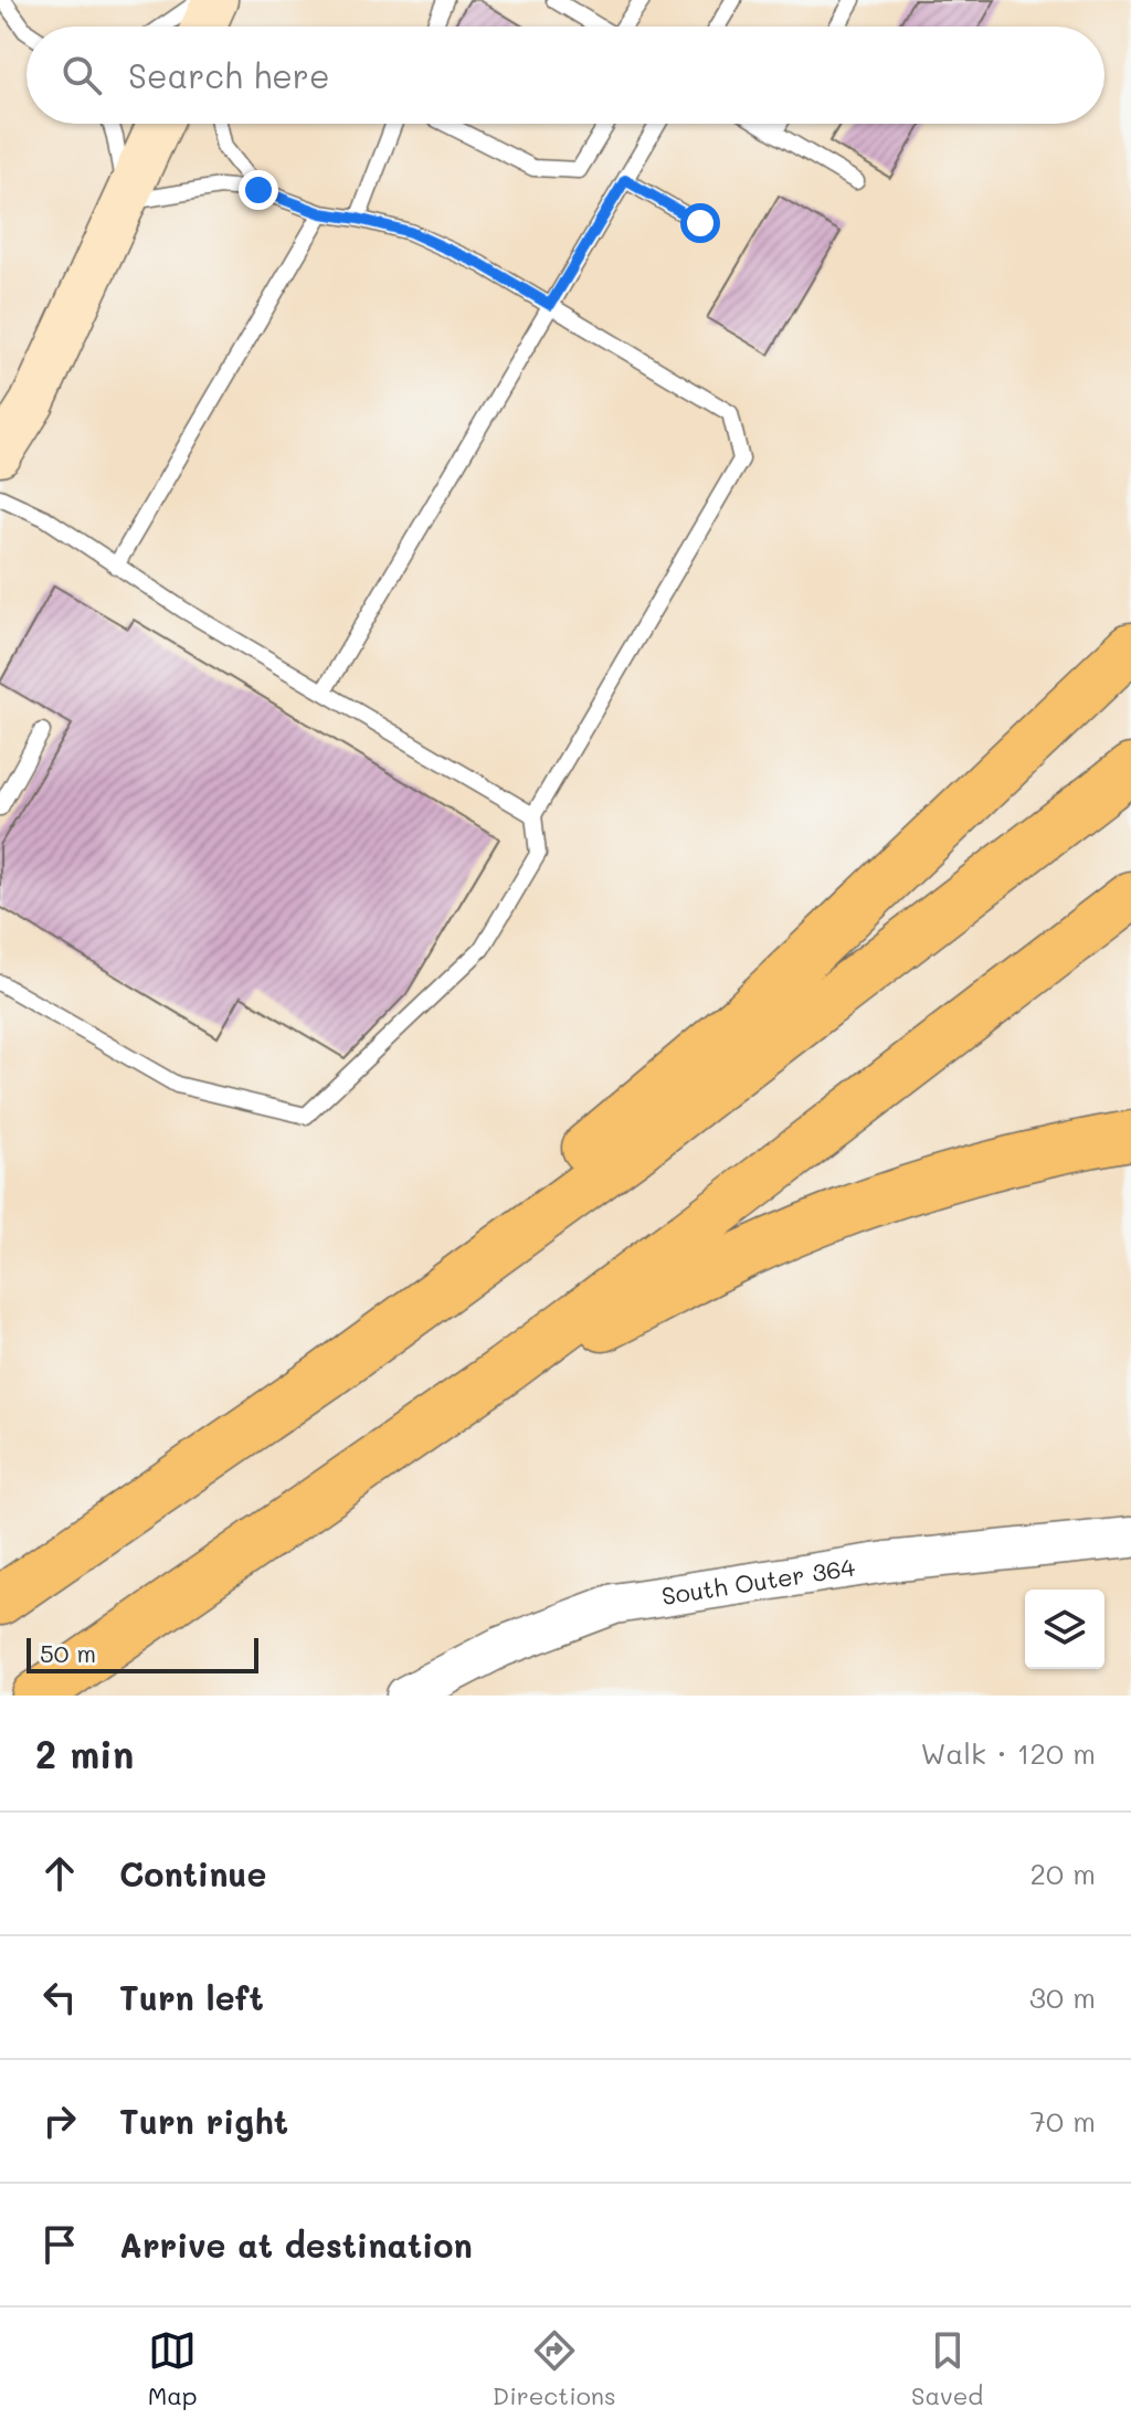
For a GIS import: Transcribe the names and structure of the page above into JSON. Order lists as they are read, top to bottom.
{
  "streets": {
    "street": ["South Outer 364"]
  },
  "scale_bar": "50 m",
  "page": {
    "search": "Search here",
    "scale": "50 m",
    "heading": ["2 min", "Walk · 120 m"],
    "list": [
      ["Continue", "20 m"],
      ["Turn left", "30 m"],
      ["Turn right", "70 m"],
      "Arrive at destination"
    ],
    "nav": ["Map", "Directions", "Saved"]
  }
}
